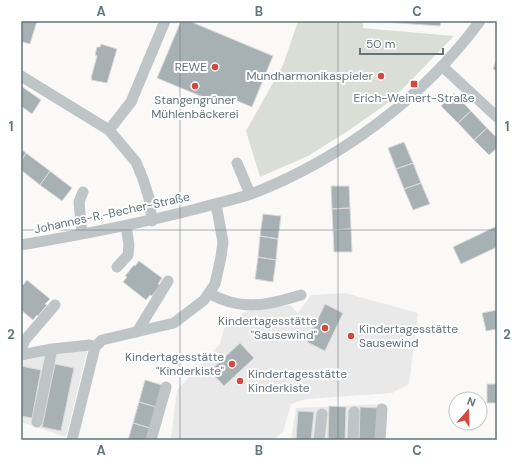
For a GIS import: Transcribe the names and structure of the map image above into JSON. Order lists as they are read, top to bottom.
{
  "streets": {
    "street": ["Johannes-R.-Becher-Straße"]
  },
  "places": {
    "other": [
      "REWE",
      "Mundharmonikaspieler",
      "Stangengrüner Mühlenbäckerei",
      "Kindertagesstätte \"Sausewind\"",
      "Kindertagesstätte Sausewind",
      "Kindertagesstätte \"Kinderkiste\"",
      "Kindertagesstätte Kinderkiste"
    ],
    "transit": ["Erich-Weinert-Straße"]
  },
  "scale_bar": "50 m",
  "north": "top",
  "grid": {
    "columns": ["A", "B", "C"],
    "rows": ["1", "2"]
  }
}
